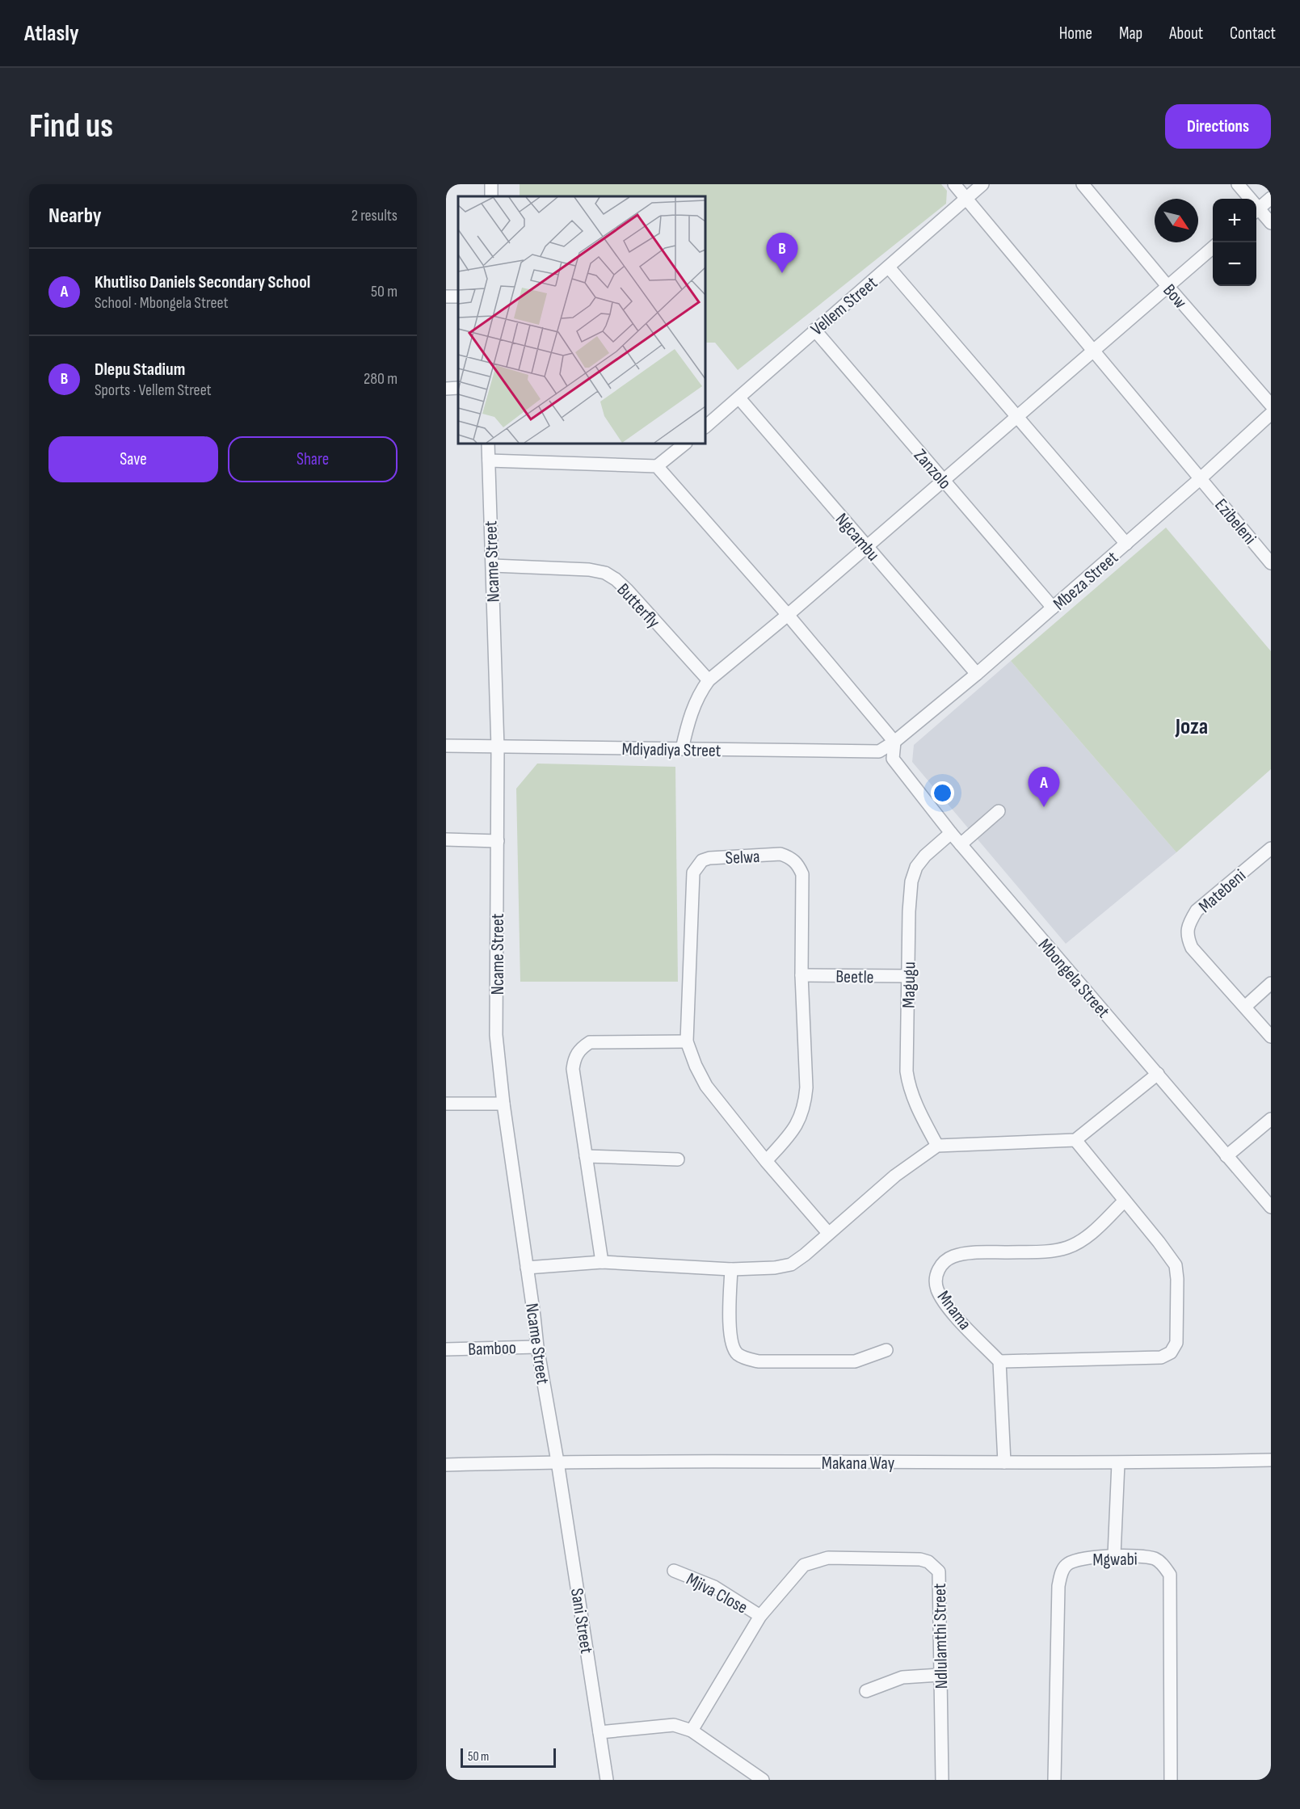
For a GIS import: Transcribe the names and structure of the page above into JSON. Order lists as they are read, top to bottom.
{
  "streets": {
    "street": [
      "Bow",
      "Vellem Street",
      "Zanzolo",
      "Ezibeleni",
      "Ngcambu",
      "Ncame Street",
      "Mbeza Street",
      "Butterfly",
      "Mdiyadiya Street",
      "Selwa",
      "Matebeni",
      "Beetle",
      "Mbongela Street",
      "Magugu",
      "Mnama",
      "Bamboo",
      "Makana Way",
      "Mgwabi",
      "Mjiva Close",
      "Sani Street",
      "Ndlulamthi Street"
    ]
  },
  "crossings": [
    ["Vellem Street", "Zanzolo"],
    ["Vellem Street", "Ezibeleni"],
    ["Vellem Street", "Ngcambu"],
    ["Zanzolo", "Mbeza Street"],
    ["Ezibeleni", "Mbeza Street"],
    ["Ngcambu", "Mbeza Street"],
    ["Ncame Street", "Butterfly"],
    ["Ncame Street", "Mdiyadiya Street"],
    ["Ncame Street", "Bamboo"],
    ["Ncame Street", "Makana Way"],
    ["Ncame Street", "Sani Street"],
    ["Mbeza Street", "Mdiyadiya Street"],
    ["Mbeza Street", "Mbongela Street"],
    ["Mdiyadiya Street", "Mbongela Street"],
    ["Selwa", "Beetle"],
    ["Beetle", "Magugu"],
    ["Mbongela Street", "Magugu"],
    ["Makana Way", "Sani Street"],
    ["Mjiva Close", "Ndlulamthi Street"]
  ],
  "districts": ["Joza"],
  "scale_bar": "50 m",
  "north": "bottom right",
  "page": {
    "header": "Atlasly",
    "nav": [
      "Home",
      "Map",
      "About",
      "Contact"
    ],
    "buttons": [
      "Directions",
      ["Save", "Share"]
    ],
    "title": "Find us",
    "heading": ["Nearby", "2 results"],
    "map_buttons": ["+", "−"],
    "pins": ["B", "A"],
    "list": [
      {
        "mark": "A",
        "name": "Khutliso Daniels Secondary School",
        "note": "School · Mbongela Street",
        "value": "50 m"
      },
      {
        "mark": "B",
        "name": "Dlepu Stadium",
        "note": "Sports · Vellem Street",
        "value": "280 m"
      }
    ],
    "scale": "50 m"
  }
}
